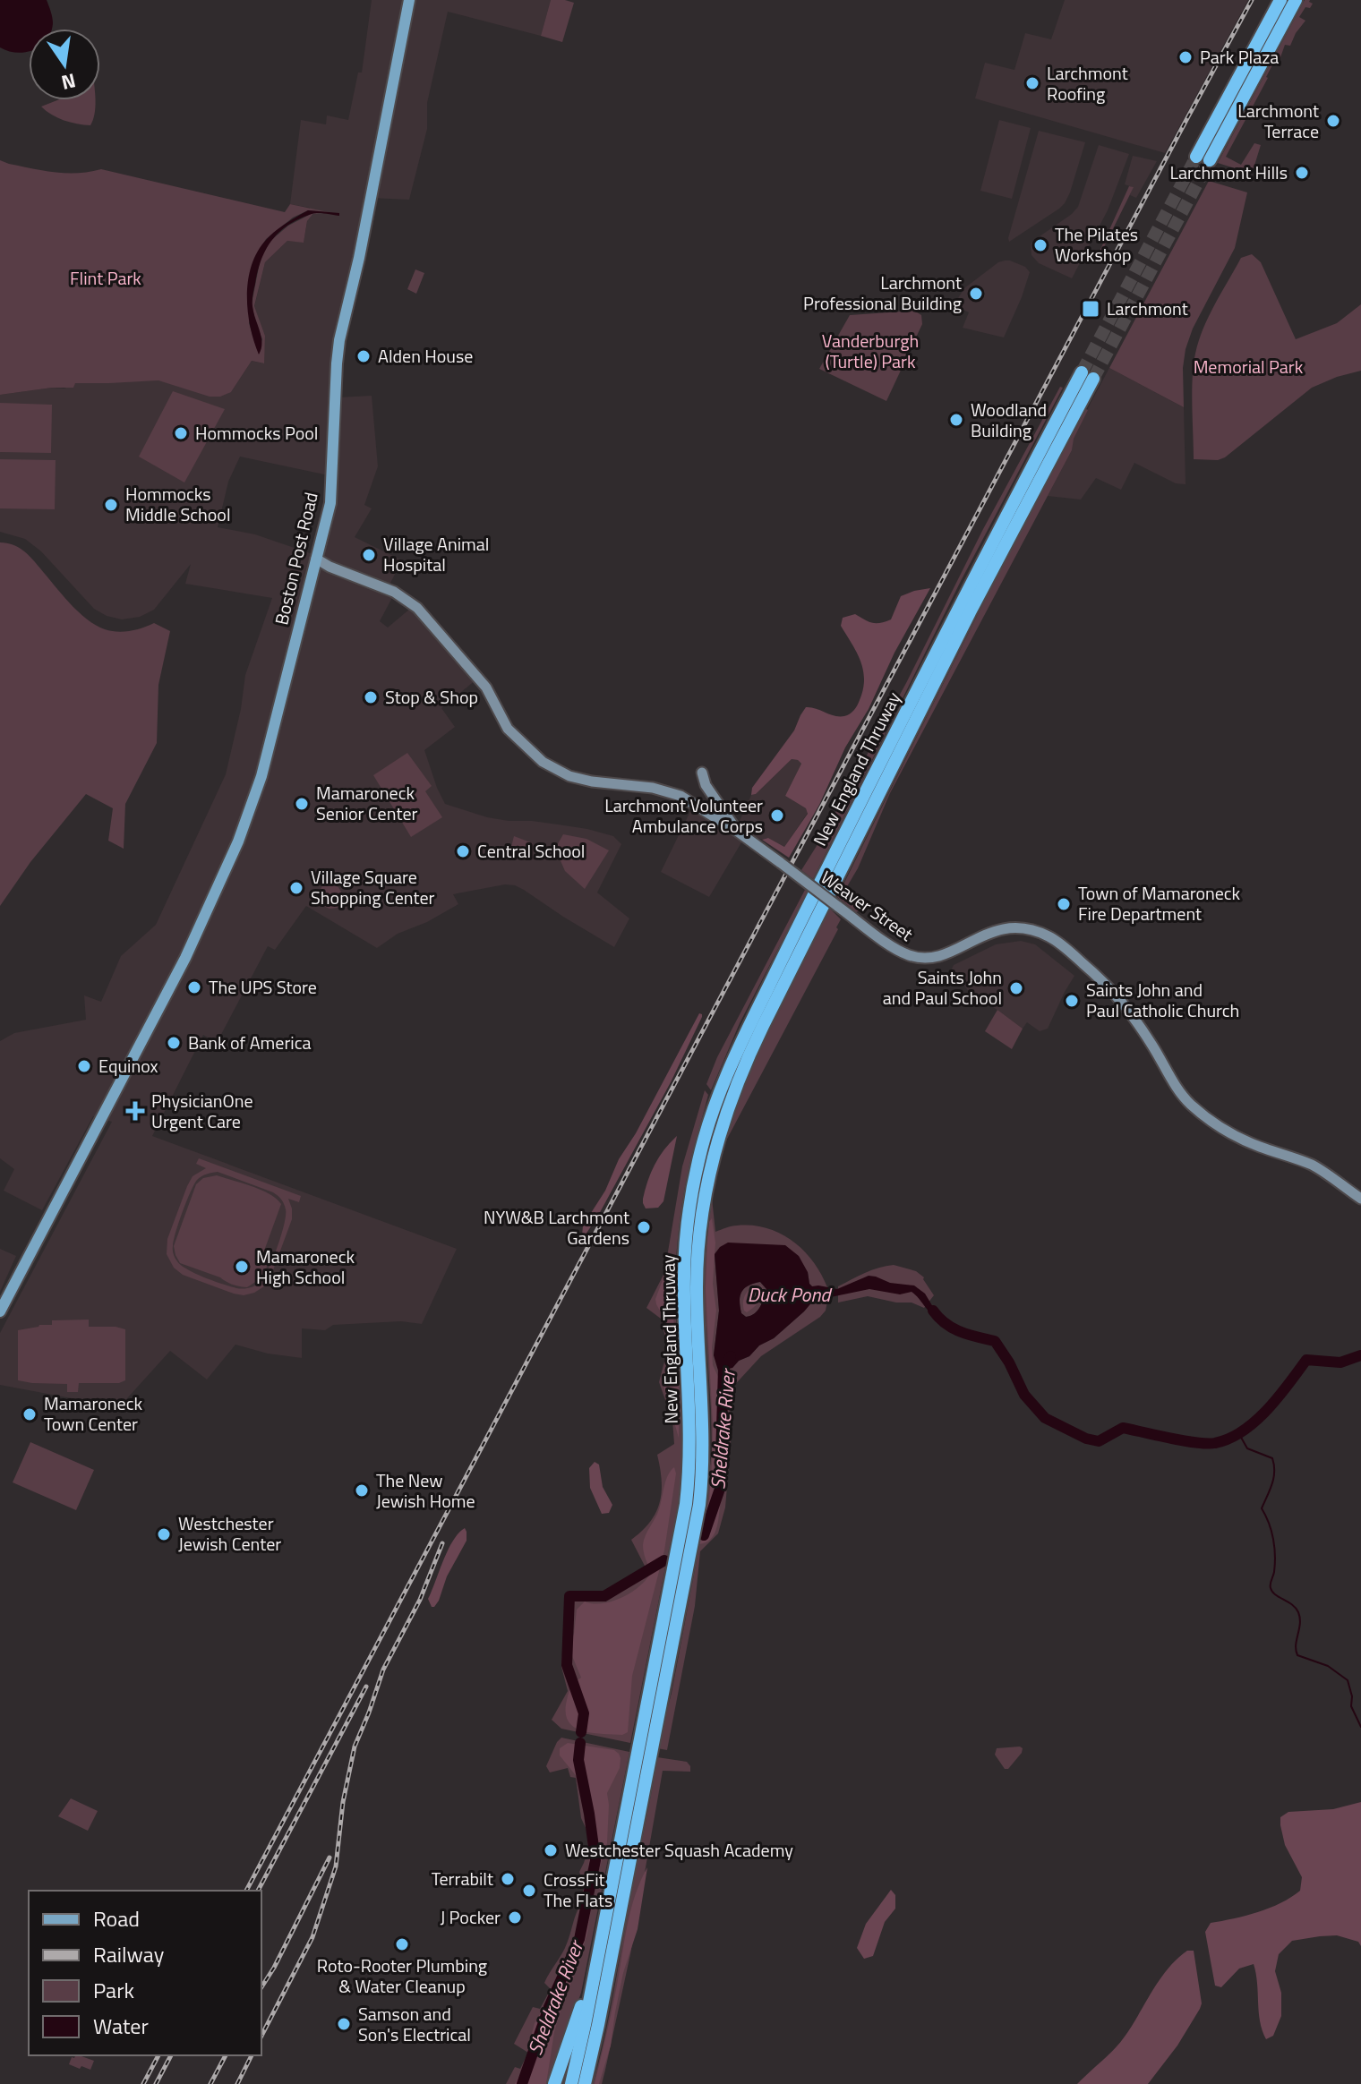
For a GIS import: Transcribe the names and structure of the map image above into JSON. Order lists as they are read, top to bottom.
{
  "streets": {
    "highway": ["New England Thruway"],
    "main road": ["Boston Post Road", "Weaver Street"]
  },
  "crossings": [
    ["Boston Post Road", "Weaver Street"]
  ],
  "water": ["Duck Pond", "Sheldrake River"],
  "parks": ["Flint Park", "Vanderburgh (Turtle) Park", "Memorial Park"],
  "places": {
    "other": [
      "Park Plaza",
      "Larchmont Roofing",
      "Larchmont Terrace",
      "Larchmont Hills",
      "The Pilates Workshop",
      "Larchmont Professional Building",
      "Alden House",
      "Woodland Building",
      "Hommocks Pool",
      "Hommocks Middle School",
      "Village Animal Hospital",
      "Stop & Shop",
      "Mamaroneck Senior Center",
      "Larchmont Volunteer Ambulance Corps",
      "Central School",
      "Village Square Shopping Center",
      "Town of Mamaroneck Fire Department",
      "The UPS Store",
      "Saints John and Paul School",
      "Saints John and Paul Catholic Church",
      "Bank of America",
      "Equinox",
      "NYW&B Larchmont Gardens",
      "Mamaroneck High School",
      "Mamaroneck Town Center",
      "The New Jewish Home",
      "Westchester Jewish Center",
      "Westchester Squash Academy",
      "Terrabilt",
      "CrossFit The Flats",
      "J Pocker",
      "Roto-Rooter Plumbing & Water Cleanup",
      "Samson and Son's Electrical"
    ],
    "transit": ["Larchmont"],
    "health": ["PhysicianOne Urgent Care"]
  },
  "legend": [
    "Road",
    "Railway",
    "Park",
    "Water"
  ],
  "north": "bottom"
}
